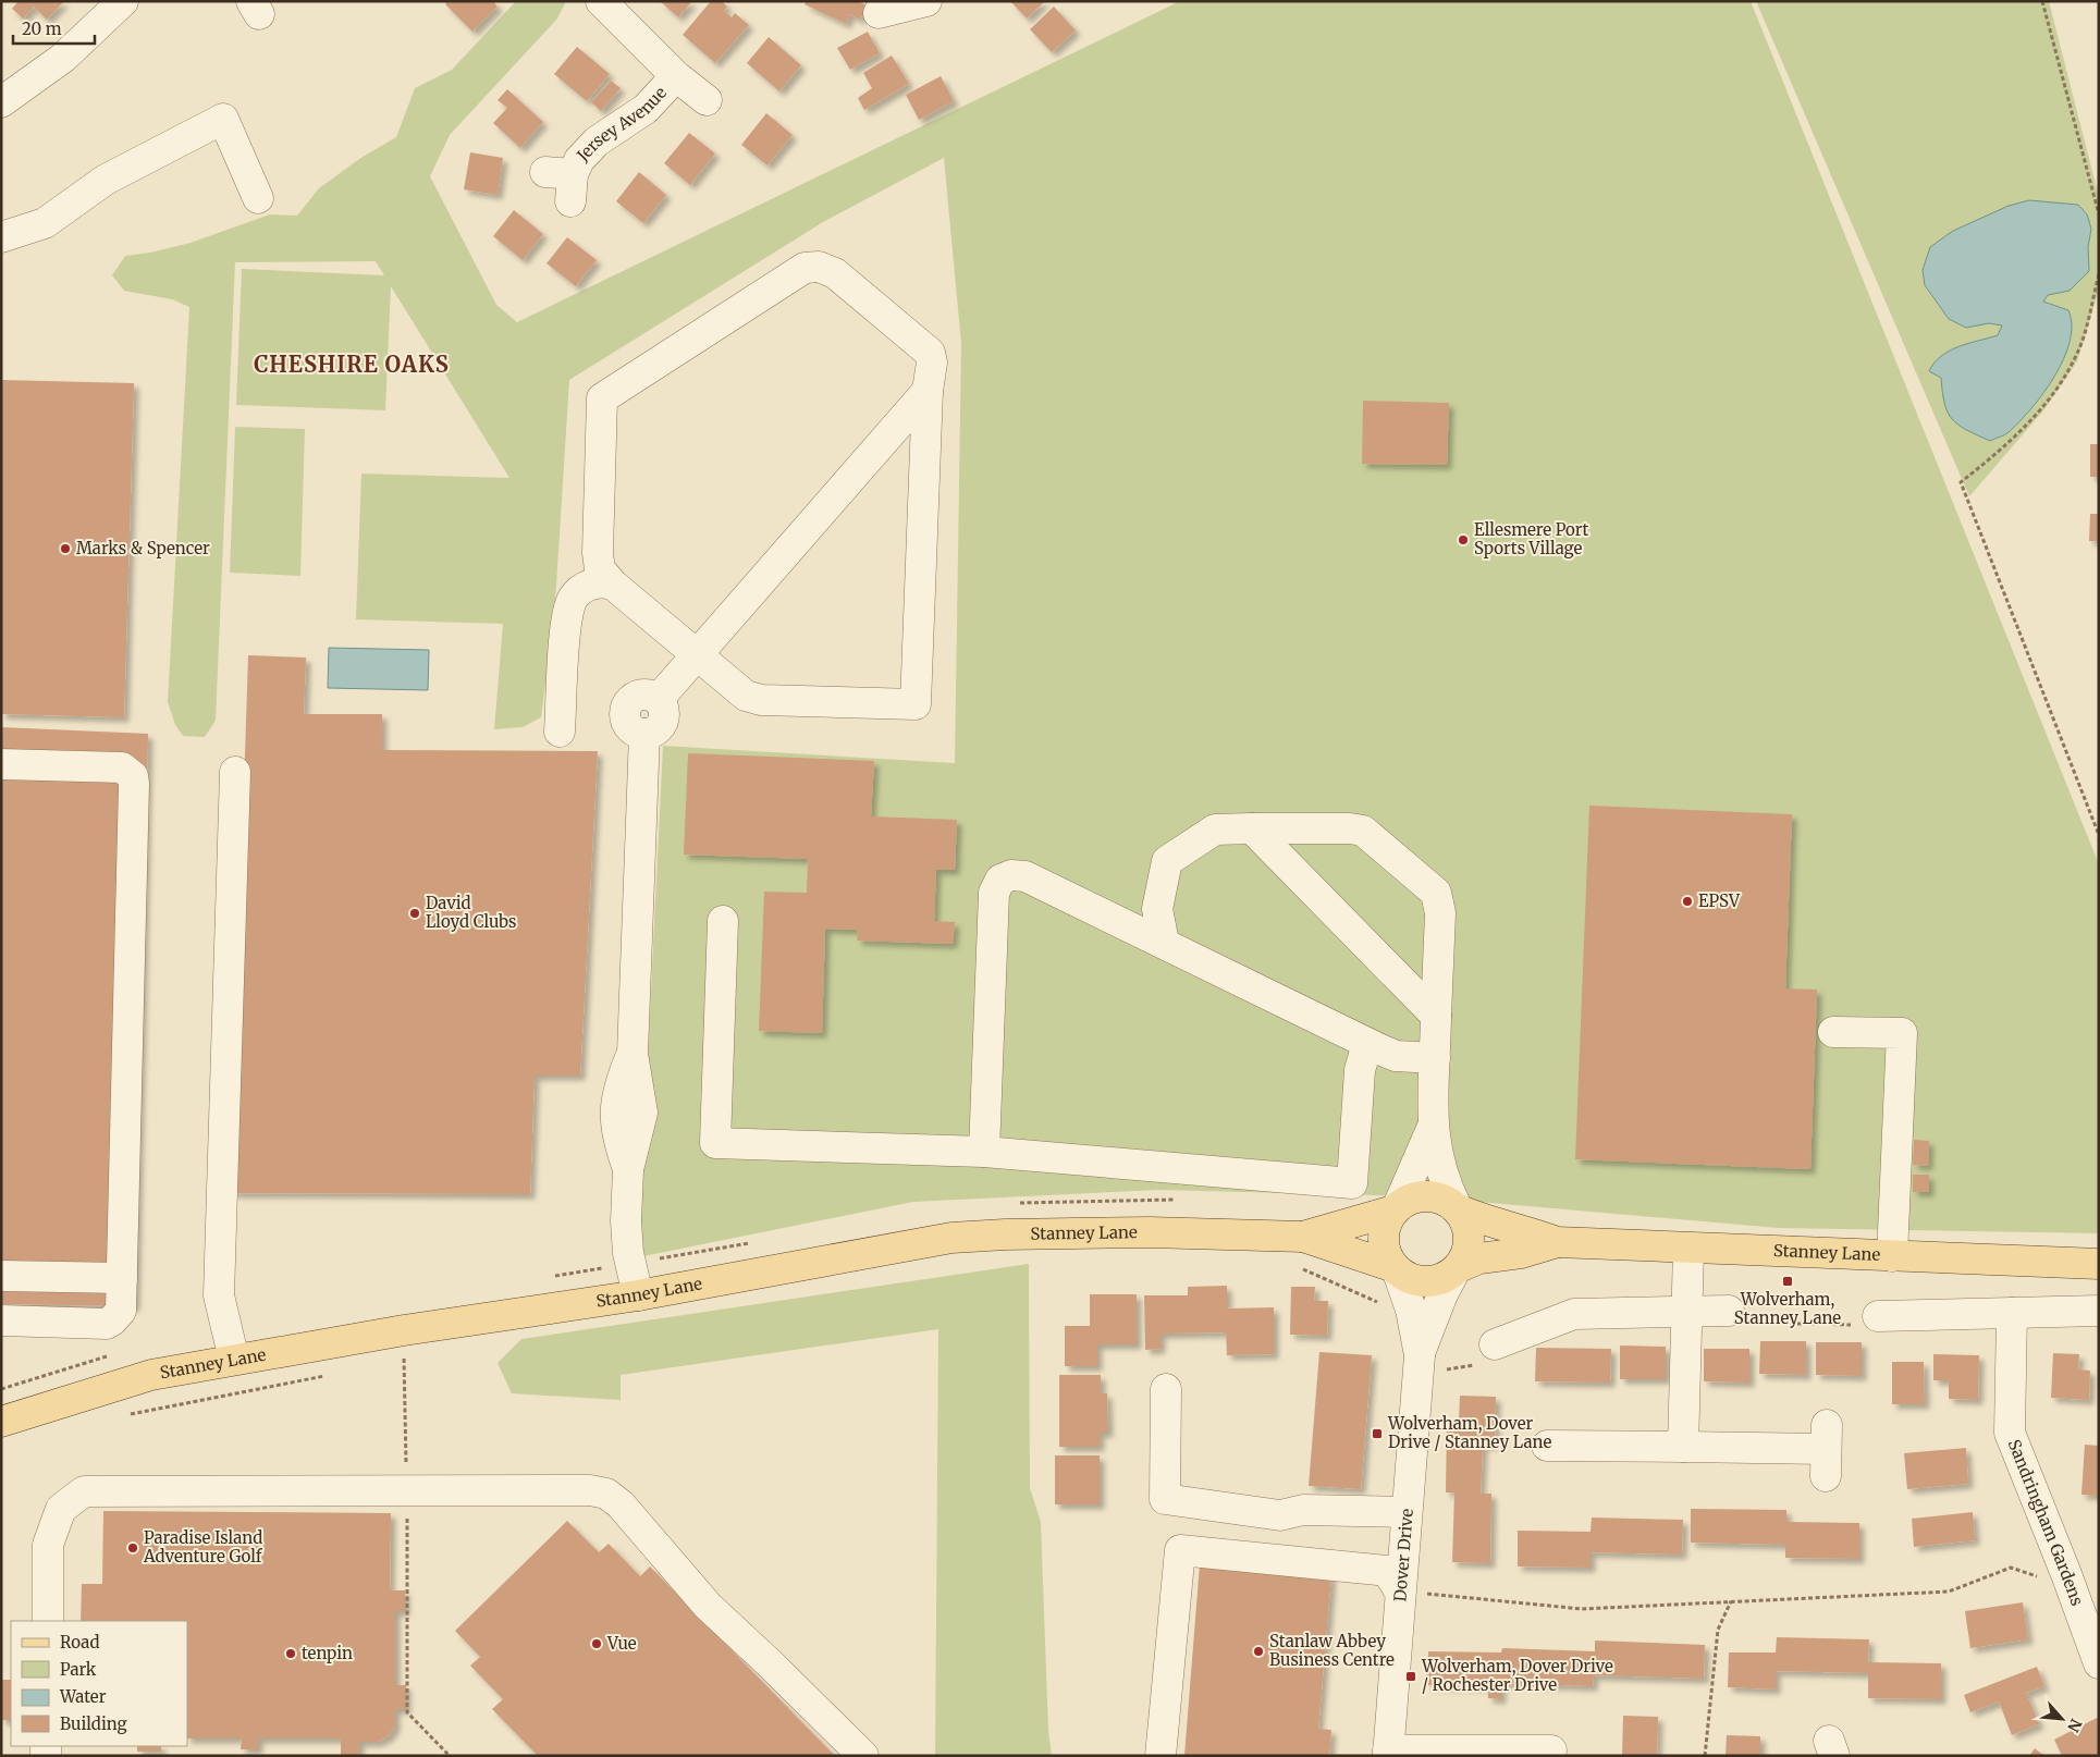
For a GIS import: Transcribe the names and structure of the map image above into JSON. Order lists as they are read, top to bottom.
{
  "streets": {
    "main road": ["Stanney Lane"],
    "street": ["Jersey Avenue", "Sandringham Gardens", "Dover Drive"]
  },
  "crossings": [
    ["Stanney Lane", "Dover Drive"]
  ],
  "districts": ["CHESHIRE OAKS"],
  "places": {
    "other": [
      "Ellesmere Port Sports Village",
      "Marks & Spencer",
      "EPSV",
      "David Lloyd Clubs",
      "Paradise Island Adventure Golf",
      "Vue",
      "Stanlaw Abbey Business Centre",
      "tenpin"
    ],
    "transit": ["Wolverham, Stanney Lane", "Wolverham, Dover Drive / Stanney Lane", "Wolverham, Dover Drive / Rochester Drive"]
  },
  "legend": [
    "Road",
    "Park",
    "Water",
    "Building"
  ],
  "scale_bar": "20 m",
  "north": "bottom right"
}
